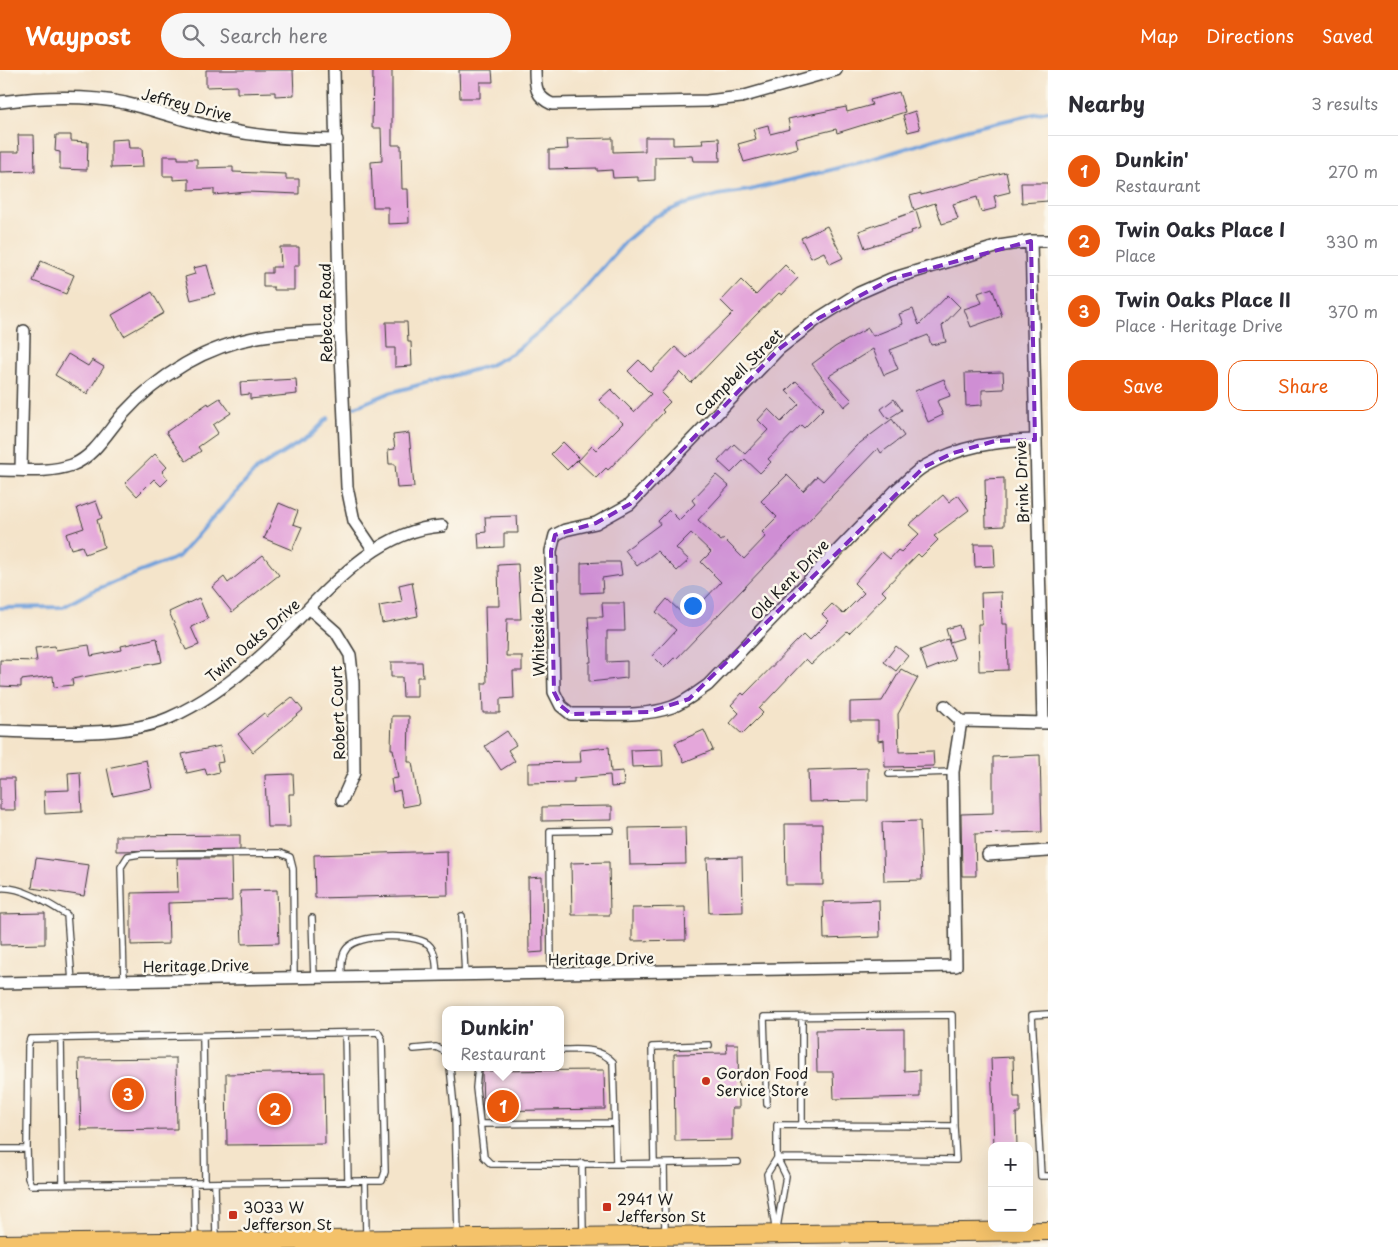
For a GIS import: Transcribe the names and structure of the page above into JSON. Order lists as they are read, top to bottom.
{
  "streets": {
    "street": [
      "Jeffrey Drive",
      "Rebecca Road",
      "Campbell Street",
      "Brink Drive",
      "Old Kent Drive",
      "Whiteside Drive",
      "Twin Oaks Drive",
      "Robert Court",
      "Heritage Drive"
    ]
  },
  "crossings": [
    ["Jeffrey Drive", "Rebecca Road"],
    ["Rebecca Road", "Twin Oaks Drive"],
    ["Campbell Street", "Brink Drive"],
    ["Campbell Street", "Whiteside Drive"],
    ["Brink Drive", "Old Kent Drive"],
    ["Old Kent Drive", "Whiteside Drive"],
    ["Twin Oaks Drive", "Robert Court"]
  ],
  "places": {
    "other": ["Gordon Food Service Store"],
    "transit": ["2941 W Jefferson St", "3033 W Jefferson St"]
  },
  "page": {
    "header": "Waypost",
    "search": "Search here",
    "nav": ["Map", "Directions", "Saved"],
    "heading": ["Nearby", "3 results"],
    "list": [
      {
        "mark": "1",
        "name": "Dunkin'",
        "note": "Restaurant",
        "value": "270 m"
      },
      {
        "mark": "2",
        "name": "Twin Oaks Place I",
        "note": "Place",
        "value": "330 m"
      },
      {
        "mark": "3",
        "name": "Twin Oaks Place II",
        "note": "Place · Heritage Drive",
        "value": "370 m"
      }
    ],
    "buttons": ["Save", "Share"],
    "popup": ["Dunkin'", "Restaurant"],
    "pins": ["3", "1", "2"],
    "map_buttons": ["+", "−"]
  }
}
